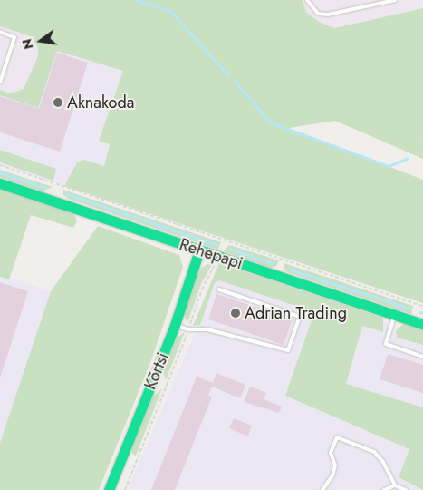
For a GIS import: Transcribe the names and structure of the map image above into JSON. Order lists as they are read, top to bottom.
{
  "streets": {
    "street": ["Rehepapi", "Kõrtsi"]
  },
  "crossings": [
    ["Rehepapi", "Kõrtsi"]
  ],
  "places": ["Aknakoda", "Adrian Trading"],
  "north": "left"
}
